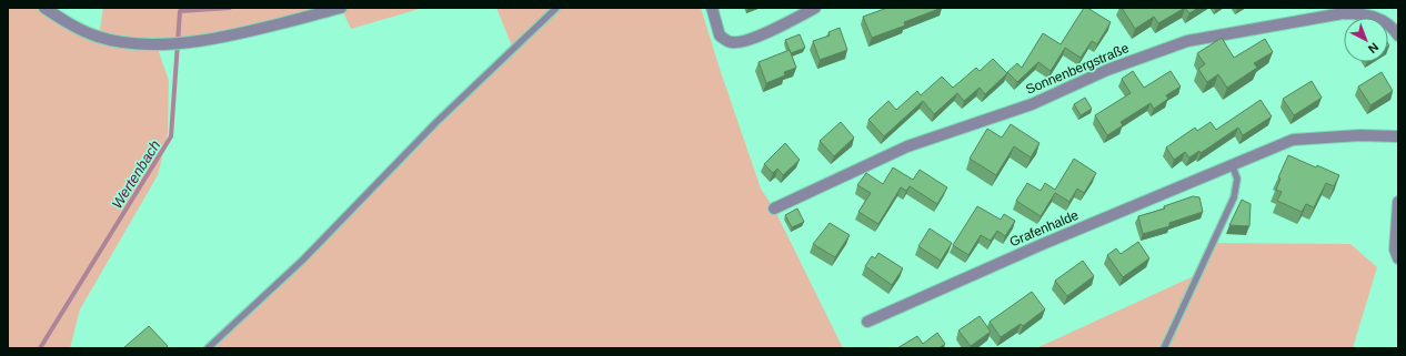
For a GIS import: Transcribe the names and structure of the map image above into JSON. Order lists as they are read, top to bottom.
{
  "streets": {
    "street": ["Sonnenbergstraße", "Grafenhalde"]
  },
  "water": ["Wertenbach"],
  "north": "bottom right"
}
